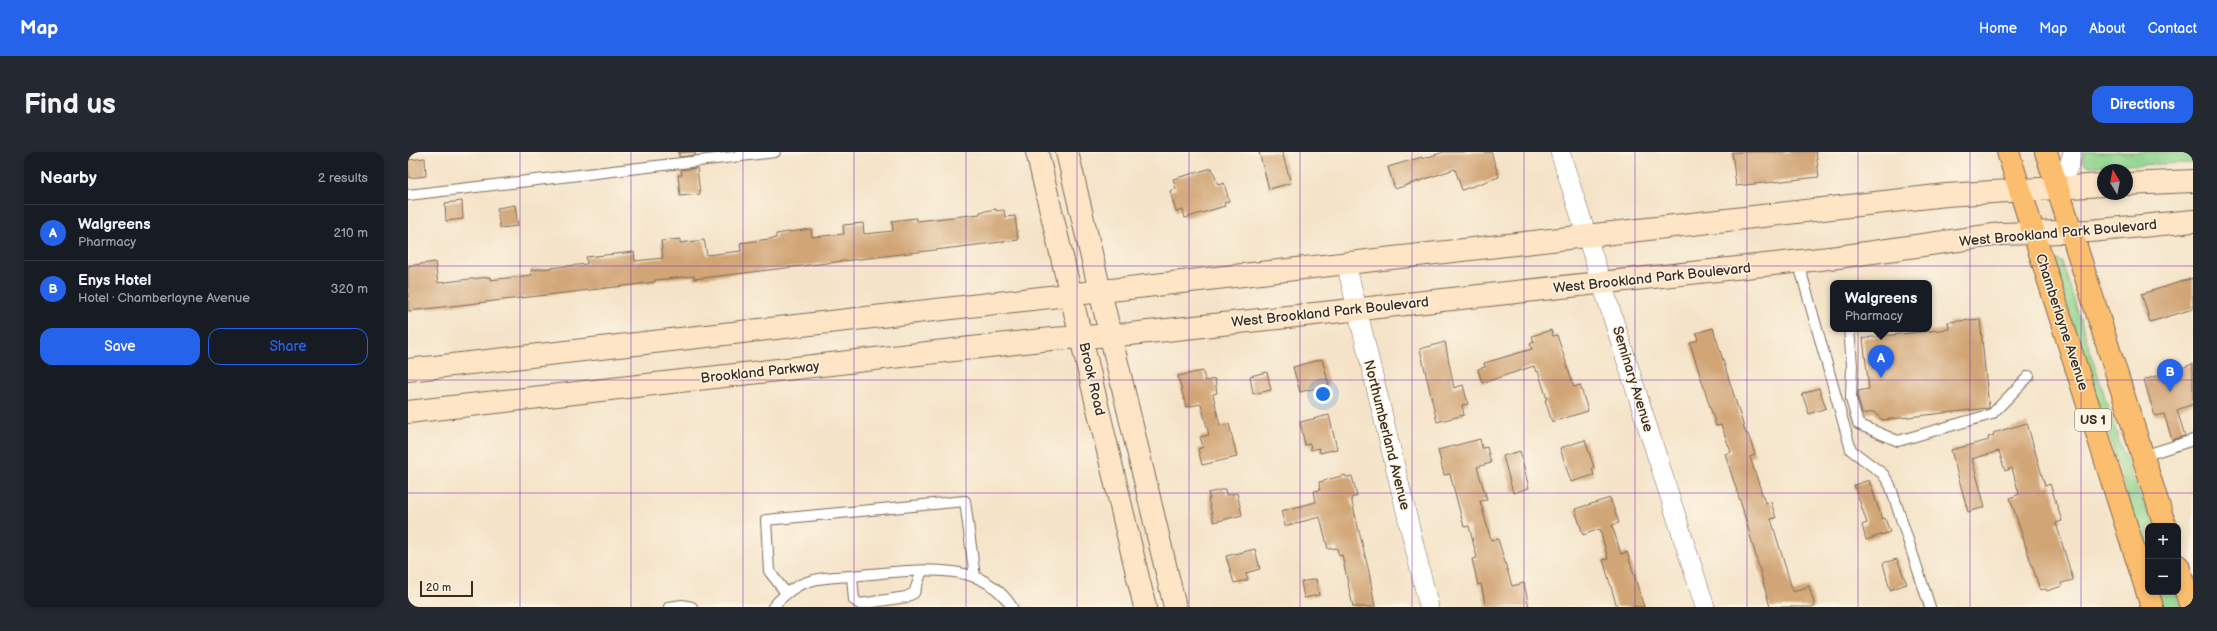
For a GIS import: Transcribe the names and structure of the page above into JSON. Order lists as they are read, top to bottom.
{
  "streets": {
    "main road": [
      "West Brookland Park Boulevard",
      "Chamberlayne Avenue",
      "Brookland Parkway",
      "Brook Road",
      "US 1"
    ],
    "street": ["Seminary Avenue", "Northumberland Avenue"]
  },
  "crossings": [
    ["West Brookland Park Boulevard", "Chamberlayne Avenue"],
    ["West Brookland Park Boulevard", "Brookland Parkway"],
    ["West Brookland Park Boulevard", "Brook Road"],
    ["West Brookland Park Boulevard", "Seminary Avenue"],
    ["West Brookland Park Boulevard", "US 1"],
    ["West Brookland Park Boulevard", "Northumberland Avenue"],
    ["Brookland Parkway", "Brook Road"]
  ],
  "scale_bar": "20 m",
  "north": "top",
  "page": {
    "header": "Map",
    "nav": [
      "Home",
      "Map",
      "About",
      "Contact"
    ],
    "buttons": [
      "Directions",
      ["Save", "Share"]
    ],
    "title": "Find us",
    "heading": ["Nearby", "2 results"],
    "list": [
      {
        "mark": "A",
        "name": "Walgreens",
        "note": "Pharmacy",
        "value": "210 m"
      },
      {
        "mark": "B",
        "name": "Enys Hotel",
        "note": "Hotel · Chamberlayne Avenue",
        "value": "320 m"
      }
    ],
    "popup": ["Walgreens", "Pharmacy"],
    "pins": ["A", "B"],
    "map_buttons": ["+", "−"],
    "scale": "20 m"
  }
}
